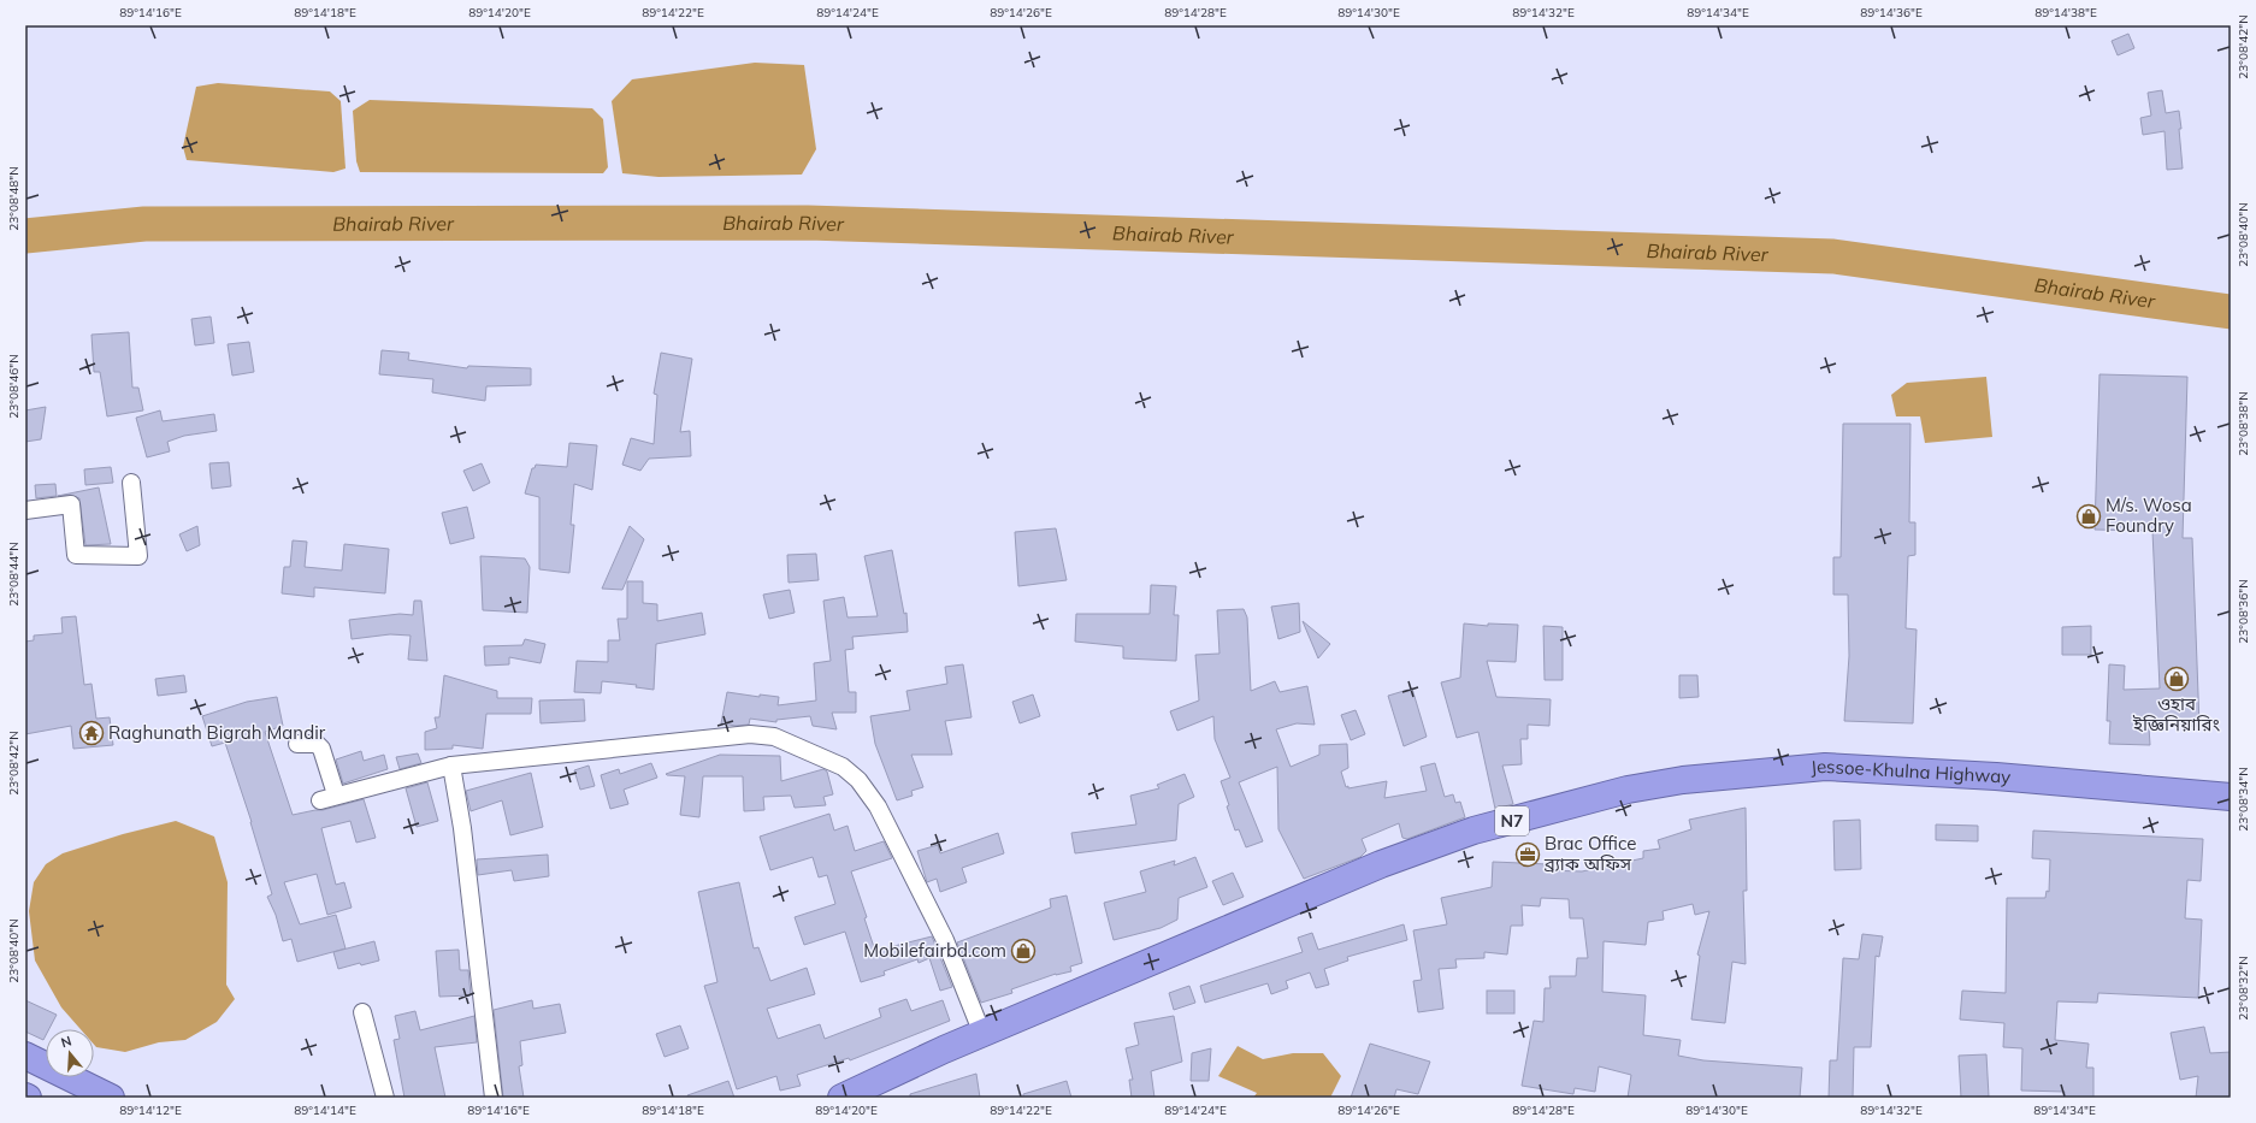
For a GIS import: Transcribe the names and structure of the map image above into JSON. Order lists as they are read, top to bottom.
{
  "streets": {
    "highway": ["Jessoe-Khulna Highway", "N7"]
  },
  "water": ["Bhairab River"],
  "places": {
    "shop": ["M/s. Wosa Foundry", "ওহাব ইজ্ঞিনিয়ারিং", "Mobilefairbd.com"],
    "temple": ["Raghunath Bigrah Mandir"],
    "office": ["Brac Office ব্র্যাক অফিস"]
  },
  "north": "top",
  "coordinates": [
    "89°14'16\"E",
    "89°14'18\"E",
    "89°14'20\"E",
    "89°14'22\"E",
    "89°14'24\"E",
    "89°14'26\"E",
    "89°14'28\"E",
    "89°14'30\"E",
    "89°14'32\"E",
    "89°14'34\"E",
    "89°14'36\"E",
    "89°14'38\"E",
    "23°08'42\"N",
    "23°08'48\"N",
    "23°08'40\"N",
    "23°08'46\"N",
    "23°08'38\"N",
    "23°08'44\"N",
    "23°08'36\"N",
    "23°08'34\"N",
    "23°08'32\"N",
    "89°14'12\"E",
    "89°14'14\"E"
  ]
}
